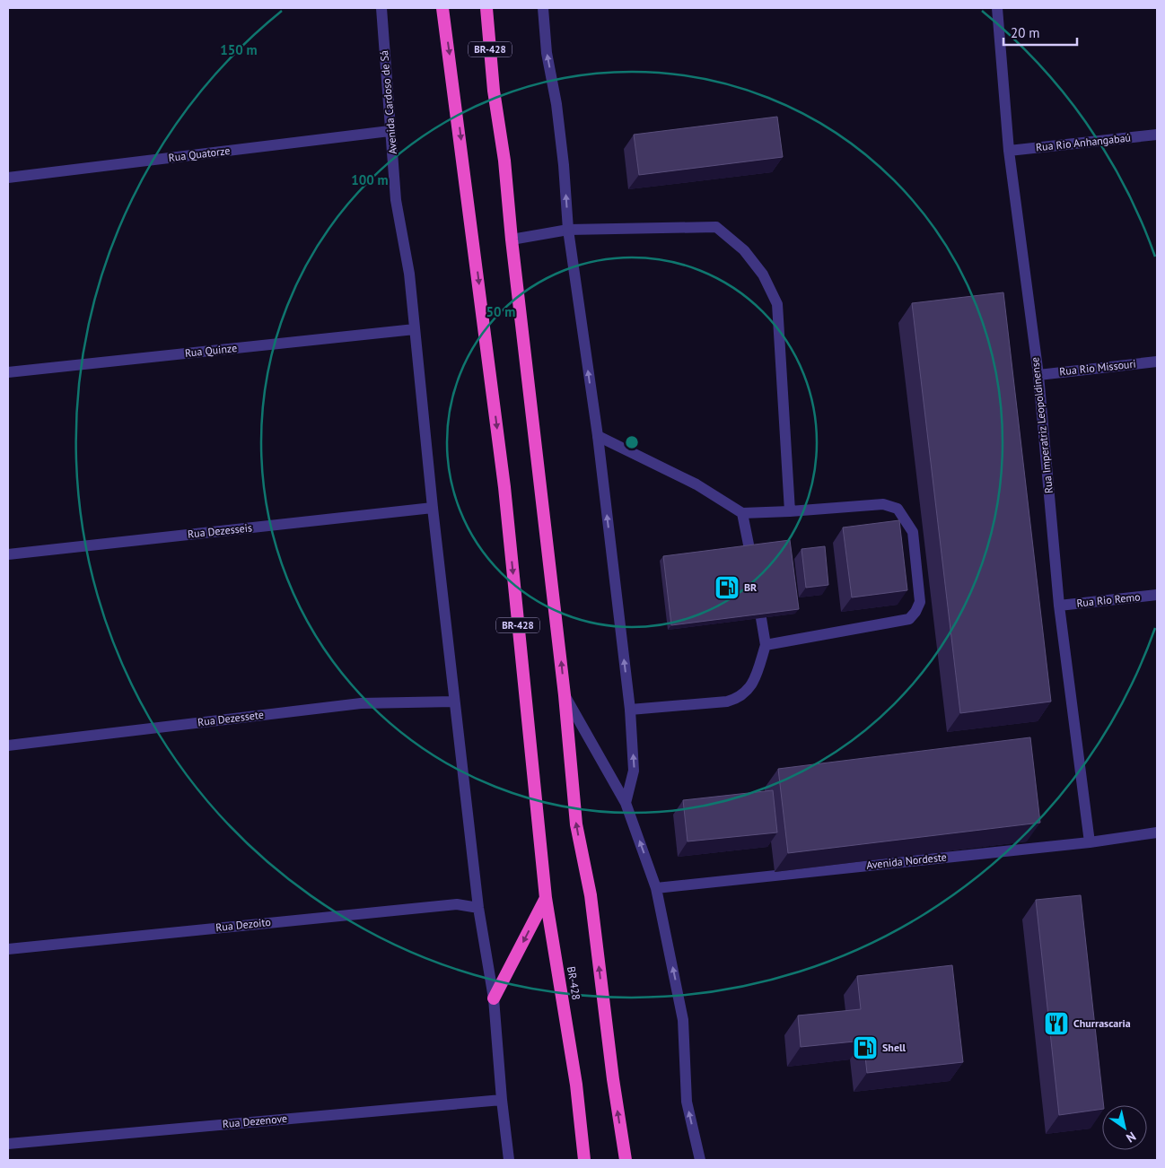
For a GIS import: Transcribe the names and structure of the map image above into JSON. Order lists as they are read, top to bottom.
{
  "streets": {
    "highway": ["BR-428"],
    "street": [
      "Avenida Cardoso de Sá",
      "Rua Rio Anhangabaú",
      "Rua Quatorze",
      "Rua Quinze",
      "Rua Rio Missouri",
      "Rua Imperatriz Leopoldinense",
      "Rua Dezesseis",
      "Rua Rio Remo",
      "Rua Dezessete",
      "Avenida Nordeste",
      "Rua Dezoito",
      "Rua Dezenove"
    ]
  },
  "crossings": [
    ["Avenida Cardoso de Sá", "Rua Quatorze"],
    ["Avenida Cardoso de Sá", "Rua Quinze"],
    ["Avenida Cardoso de Sá", "Rua Dezesseis"],
    ["Avenida Cardoso de Sá", "Rua Dezessete"],
    ["Avenida Cardoso de Sá", "Rua Dezoito"],
    ["Avenida Cardoso de Sá", "Rua Dezenove"],
    ["Rua Rio Anhangabaú", "Rua Imperatriz Leopoldinense"],
    ["Rua Rio Missouri", "Rua Imperatriz Leopoldinense"],
    ["Rua Imperatriz Leopoldinense", "Rua Rio Remo"],
    ["Rua Imperatriz Leopoldinense", "Avenida Nordeste"]
  ],
  "places": {
    "fuel station": ["BR", "Shell"],
    "restaurant": ["Churrascaria"]
  },
  "scale_bar": "20 m",
  "north": "bottom right",
  "rings": ["150 m", "100 m", "50 m"]
}
